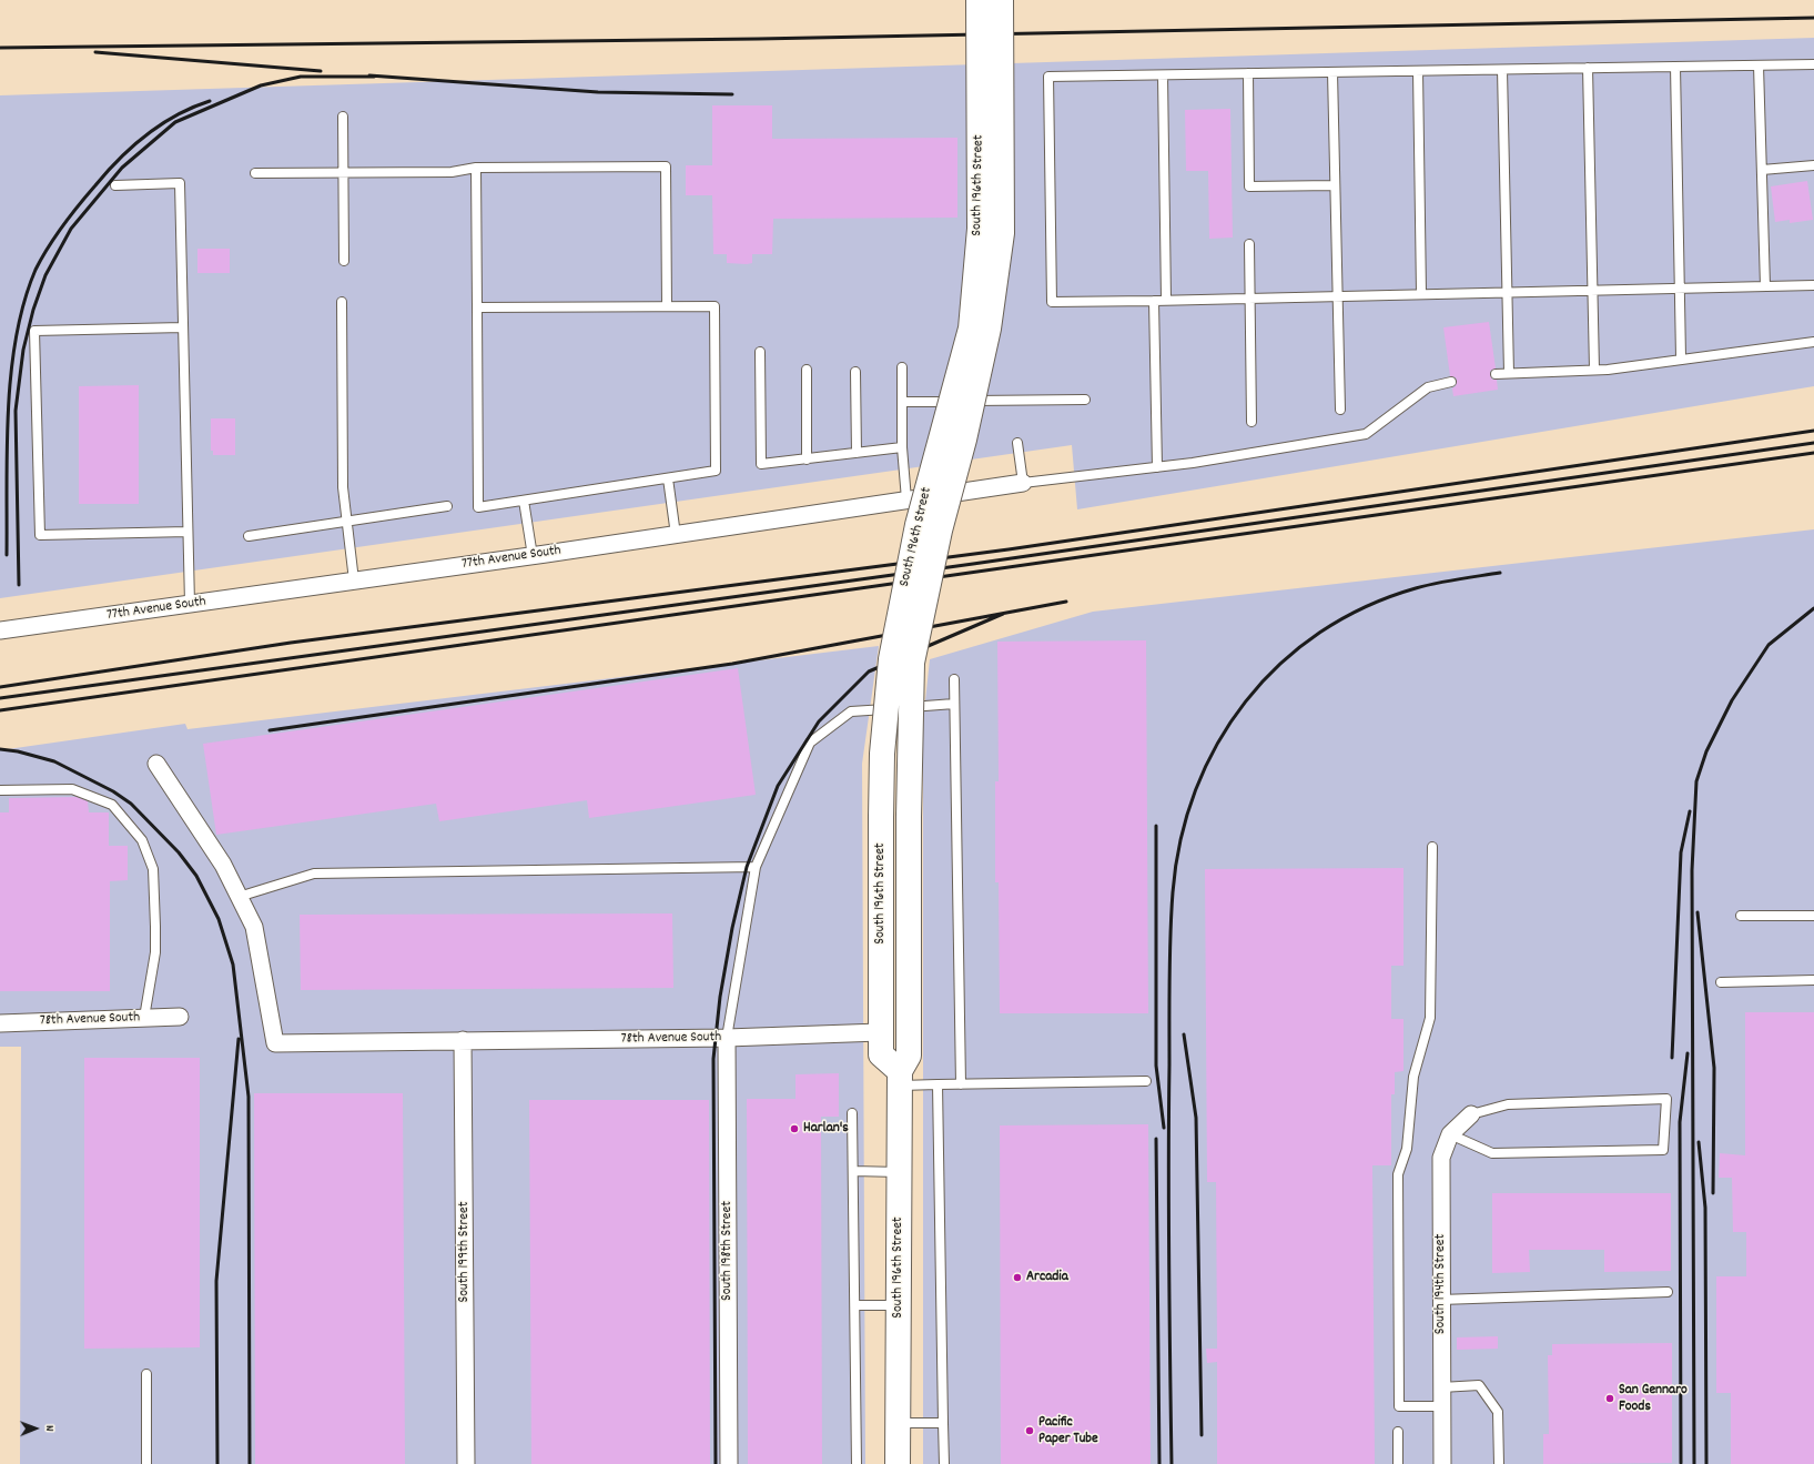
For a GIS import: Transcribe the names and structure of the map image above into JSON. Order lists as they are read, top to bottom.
{
  "streets": {
    "main road": ["South 196th Street"],
    "street": [
      "77th Avenue South",
      "78th Avenue South",
      "South 198th Street",
      "South 199th Street",
      "South 194th Street"
    ]
  },
  "crossings": [
    ["South 196th Street", "78th Avenue South"],
    ["78th Avenue South", "South 198th Street"],
    ["78th Avenue South", "South 199th Street"]
  ],
  "places": [
    "Harlan's",
    "Arcadia",
    "San Gennaro Foods",
    "Pacific Paper Tube"
  ],
  "north": "right"
}
